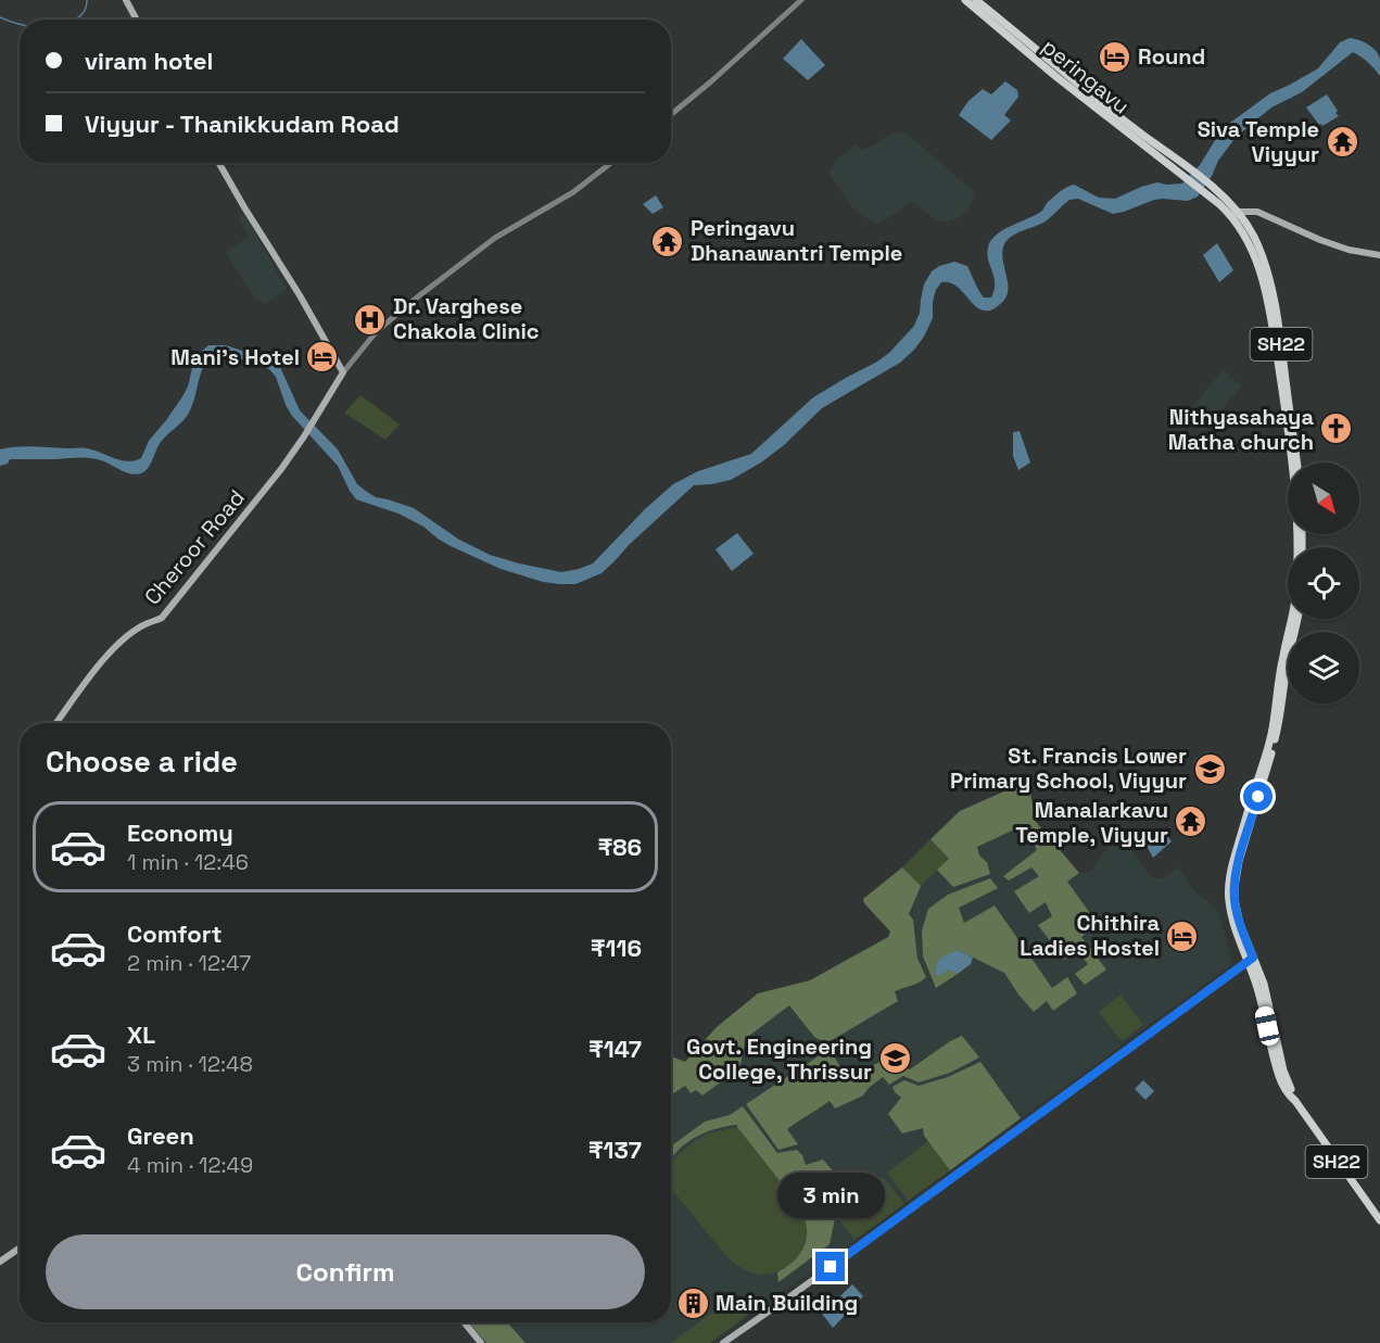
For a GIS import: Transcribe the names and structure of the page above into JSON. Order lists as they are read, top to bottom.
{
  "streets": {
    "main road": ["peringavu", "SH22", "Cheroor Road"]
  },
  "crossings": [
    ["peringavu", "SH22"]
  ],
  "places": {
    "hotel": ["Round", "Mani's Hotel", "Chithira Ladies Hostel"],
    "temple": ["Siva Temple Viyyur", "Peringavu Dhanawantri Temple", "Manalarkavu Temple, Viyyur"],
    "hospital": ["Dr. Varghese Chakola Clinic"],
    "church": ["Nithyasahaya Matha church"],
    "school or university": ["St. Francis Lower Primary School, Viyyur", "Govt. Engineering College, Thrissur"],
    "building": ["Main Building"]
  },
  "north": "bottom right",
  "page": {
    "banner": ["viram hotel", "Viyyur - Thanikkudam Road"],
    "heading": "Choose a ride",
    "list": [
      {
        "name": "Economy",
        "note": "1 min · 12:46",
        "value": "₹86"
      },
      {
        "name": "Comfort",
        "note": "2 min · 12:47",
        "value": "₹116"
      },
      {
        "name": "XL",
        "note": "3 min · 12:48",
        "value": "₹147"
      },
      {
        "name": "Green",
        "note": "4 min · 12:49",
        "value": "₹137"
      }
    ],
    "bubble": "3 min",
    "buttons": "Confirm"
  }
}
